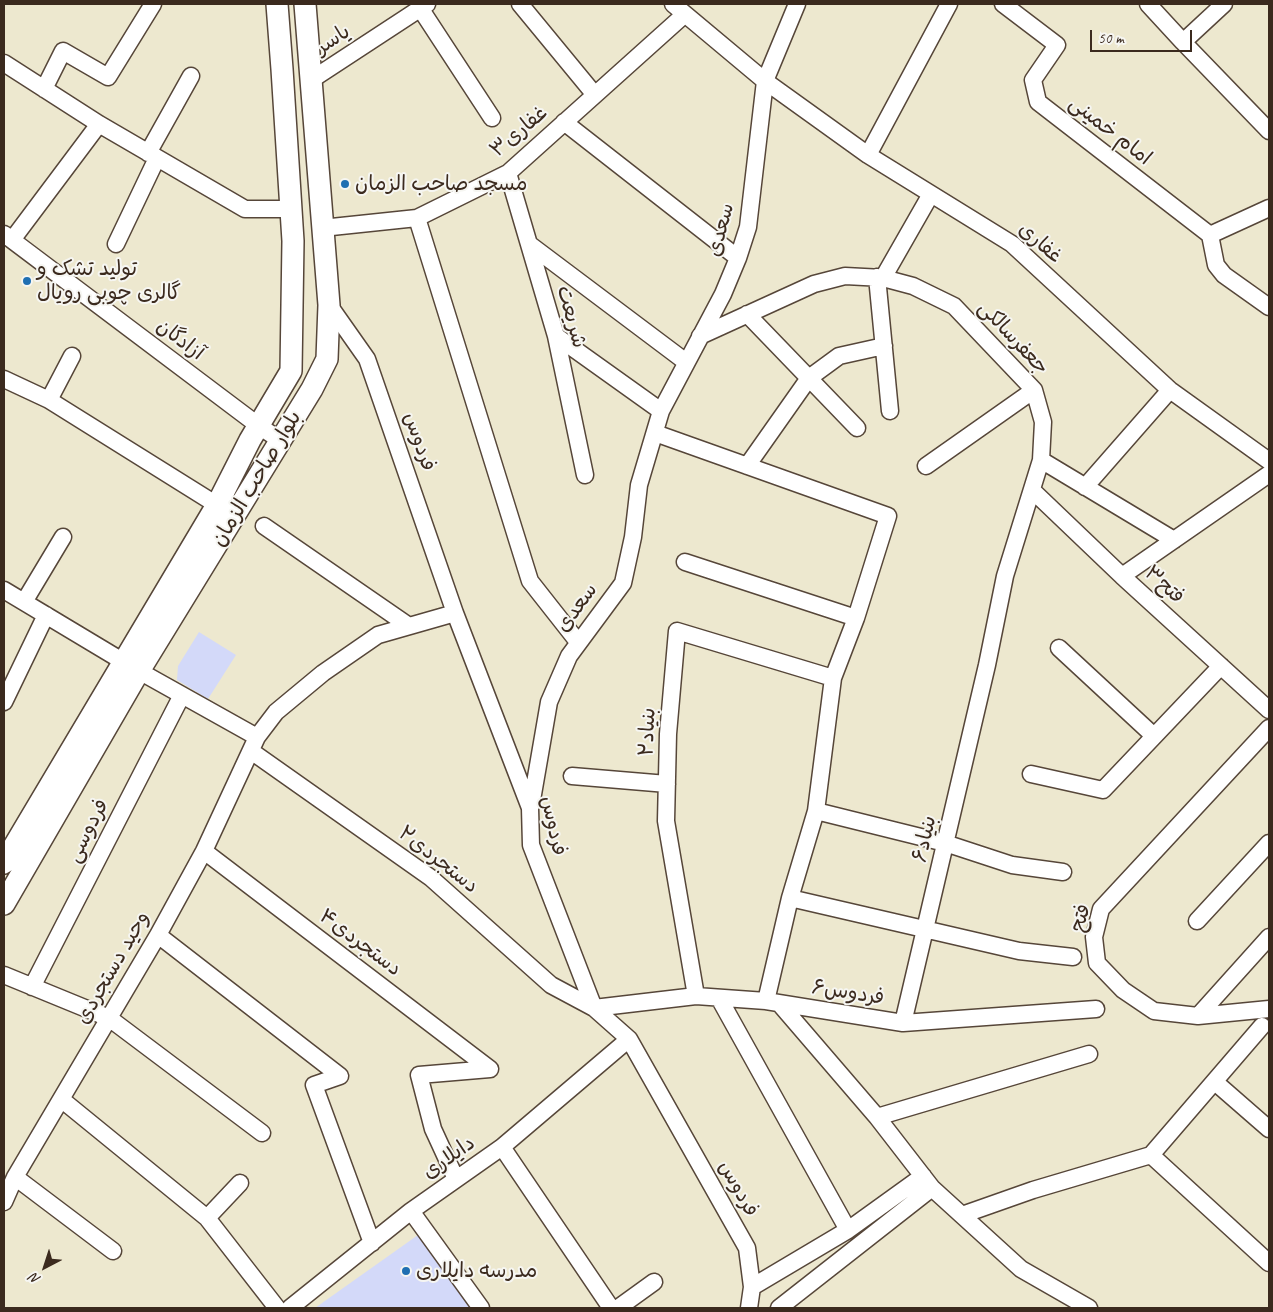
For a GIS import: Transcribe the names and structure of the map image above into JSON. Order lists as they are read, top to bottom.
{
  "streets": {
    "main road": ["بلوار صاحب الزمان"],
    "street": [
      "یاسر",
      "امام خمینی",
      "غفاری۳",
      "سعدی",
      "غفاری",
      "شریعت",
      "جعفرسالکی",
      "آزادگان",
      "فردوس",
      "فتح۳",
      "بنیاد۲",
      "فردوسی",
      "بنیاد۶",
      "دستجردی۲",
      "فتح",
      "دستجردی۴",
      "وحید دستجردی",
      "فردوس۶",
      "دایلاری"
    ]
  },
  "crossings": [
    ["یاسر", "بلوار صاحب الزمان"],
    ["غفاری۳", "غفاری"],
    ["غفاری۳", "شریعت"],
    ["غفاری۳", "بلوار صاحب الزمان"],
    ["سعدی", "غفاری"],
    ["سعدی", "جعفرسالکی"],
    ["سعدی", "فردوس"],
    ["جعفرسالکی", "فتح۳"],
    ["جعفرسالکی", "بنیاد۶"],
    ["آزادگان", "بلوار صاحب الزمان"],
    ["فردوس", "بلوار صاحب الزمان"],
    ["فردوس", "دستجردی۲"],
    ["فردوس", "وحید دستجردی"],
    ["فردوس", "فردوس۶"],
    ["فردوس", "دایلاری"],
    ["بلوار صاحب الزمان", "دستجردی۲"],
    ["بنیاد۲", "فردوس۶"],
    ["فردوسی", "دستجردی۲"],
    ["بنیاد۶", "فردوس۶"],
    ["دستجردی۲", "وحید دستجردی"],
    ["دستجردی۲", "فردوس۶"],
    ["دستجردی۴", "وحید دستجردی"],
    ["دستجردی۴", "دایلاری"]
  ],
  "places": ["مسجد صاحب الزمان", "تولید تشک و گالری چوبی رویال", "مدرسه دایلاری"],
  "scale_bar": "50 m",
  "north": "bottom left"
}
